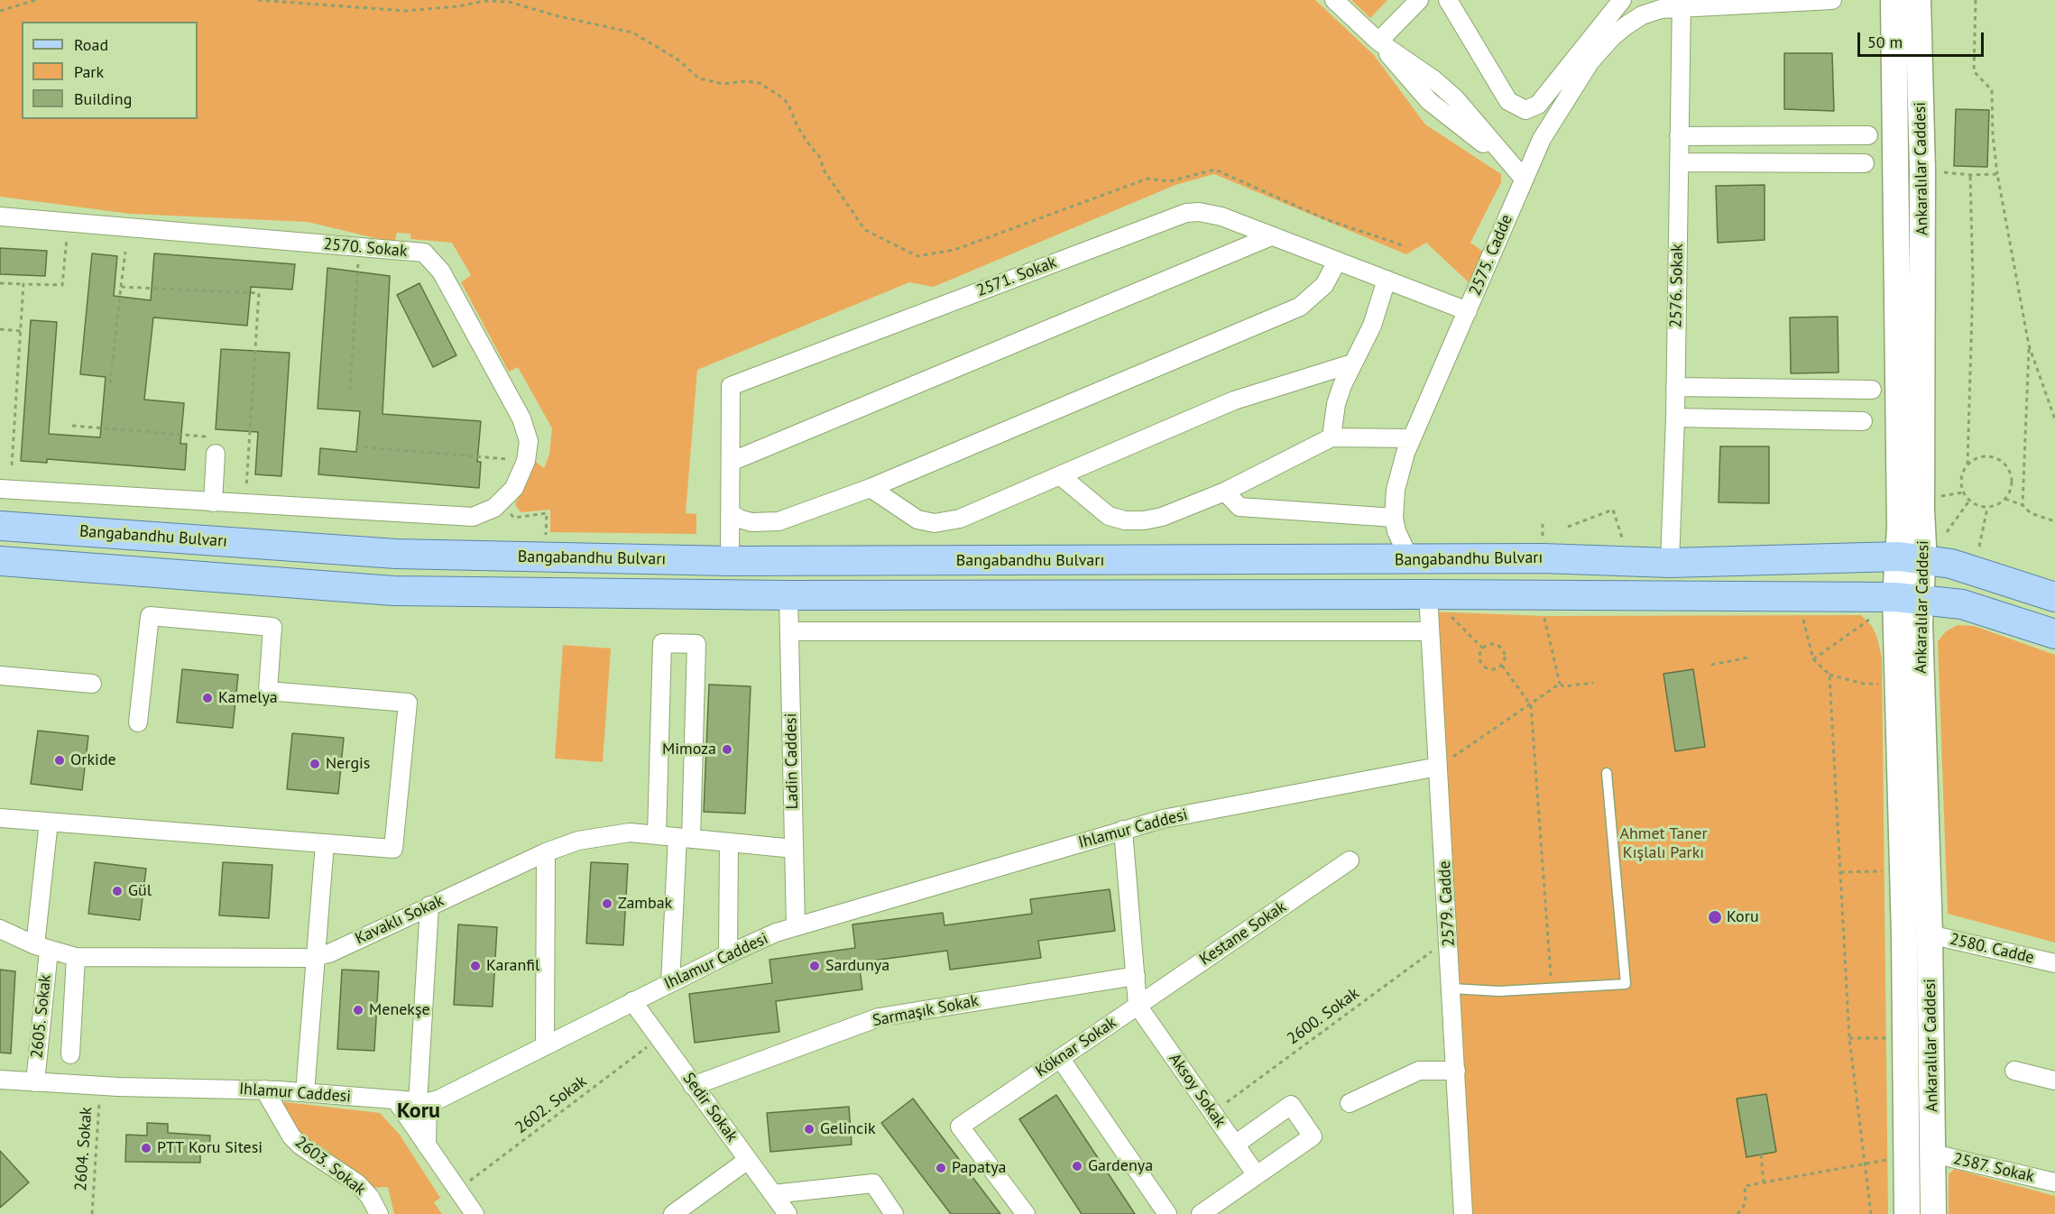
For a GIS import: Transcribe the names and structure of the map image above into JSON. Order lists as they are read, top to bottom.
{
  "streets": {
    "main road": ["Ankaralılar Caddesi", "Bangabandhu Bulvarı"],
    "street": [
      "2570. Sokak",
      "2575. Cadde",
      "2571. Sokak",
      "2576. Sokak",
      "Ladin Caddesi",
      "Ihlamur Caddesi",
      "2579. Cadde",
      "Kavaklı Sokak",
      "Kestane Sokak",
      "2580. Cadde",
      "Sarmaşık Sokak",
      "2605. Sokak",
      "Köknar Sokak",
      "Aksoy Sokak",
      "Sedir Sokak",
      "2603. Sokak",
      "2587. Sokak"
    ],
    "path": ["2600. Sokak", "2602. Sokak", "2604. Sokak"]
  },
  "crossings": [
    ["Ankaralılar Caddesi", "Bangabandhu Bulvarı"],
    ["Ankaralılar Caddesi", "2580. Cadde"],
    ["Ankaralılar Caddesi", "2587. Sokak"],
    ["2575. Cadde", "2571. Sokak"],
    ["2575. Cadde", "2576. Sokak"],
    ["2575. Cadde", "Bangabandhu Bulvarı"],
    ["2571. Sokak", "Bangabandhu Bulvarı"],
    ["2576. Sokak", "Bangabandhu Bulvarı"],
    ["Bangabandhu Bulvarı", "Ladin Caddesi"],
    ["Bangabandhu Bulvarı", "2579. Cadde"],
    ["Ladin Caddesi", "Ihlamur Caddesi"],
    ["Ladin Caddesi", "Kavaklı Sokak"],
    ["Ihlamur Caddesi", "2579. Cadde"],
    ["Ihlamur Caddesi", "2605. Sokak"],
    ["Ihlamur Caddesi", "Sedir Sokak"],
    ["Ihlamur Caddesi", "2604. Sokak"],
    ["Ihlamur Caddesi", "2603. Sokak"],
    ["2579. Cadde", "2600. Sokak"],
    ["Kavaklı Sokak", "2605. Sokak"],
    ["Kestane Sokak", "Köknar Sokak"],
    ["Kestane Sokak", "Aksoy Sokak"],
    ["Sarmaşık Sokak", "Sedir Sokak"],
    ["2600. Sokak", "Aksoy Sokak"],
    ["Köknar Sokak", "Aksoy Sokak"],
    ["2602. Sokak", "Sedir Sokak"]
  ],
  "districts": ["Koru"],
  "parks": ["Ahmet Taner Kışlalı Parkı"],
  "places": [
    "Kamelya",
    "Mimoza",
    "Orkide",
    "Nergis",
    "Gül",
    "Zambak",
    "Koru",
    "Karanfil",
    "Sardunya",
    "Menekşe",
    "Gelincik",
    "PTT Koru Sitesi",
    "Gardenya",
    "Papatya"
  ],
  "legend": ["Road", "Park", "Building"],
  "scale_bar": "50 m"
}
